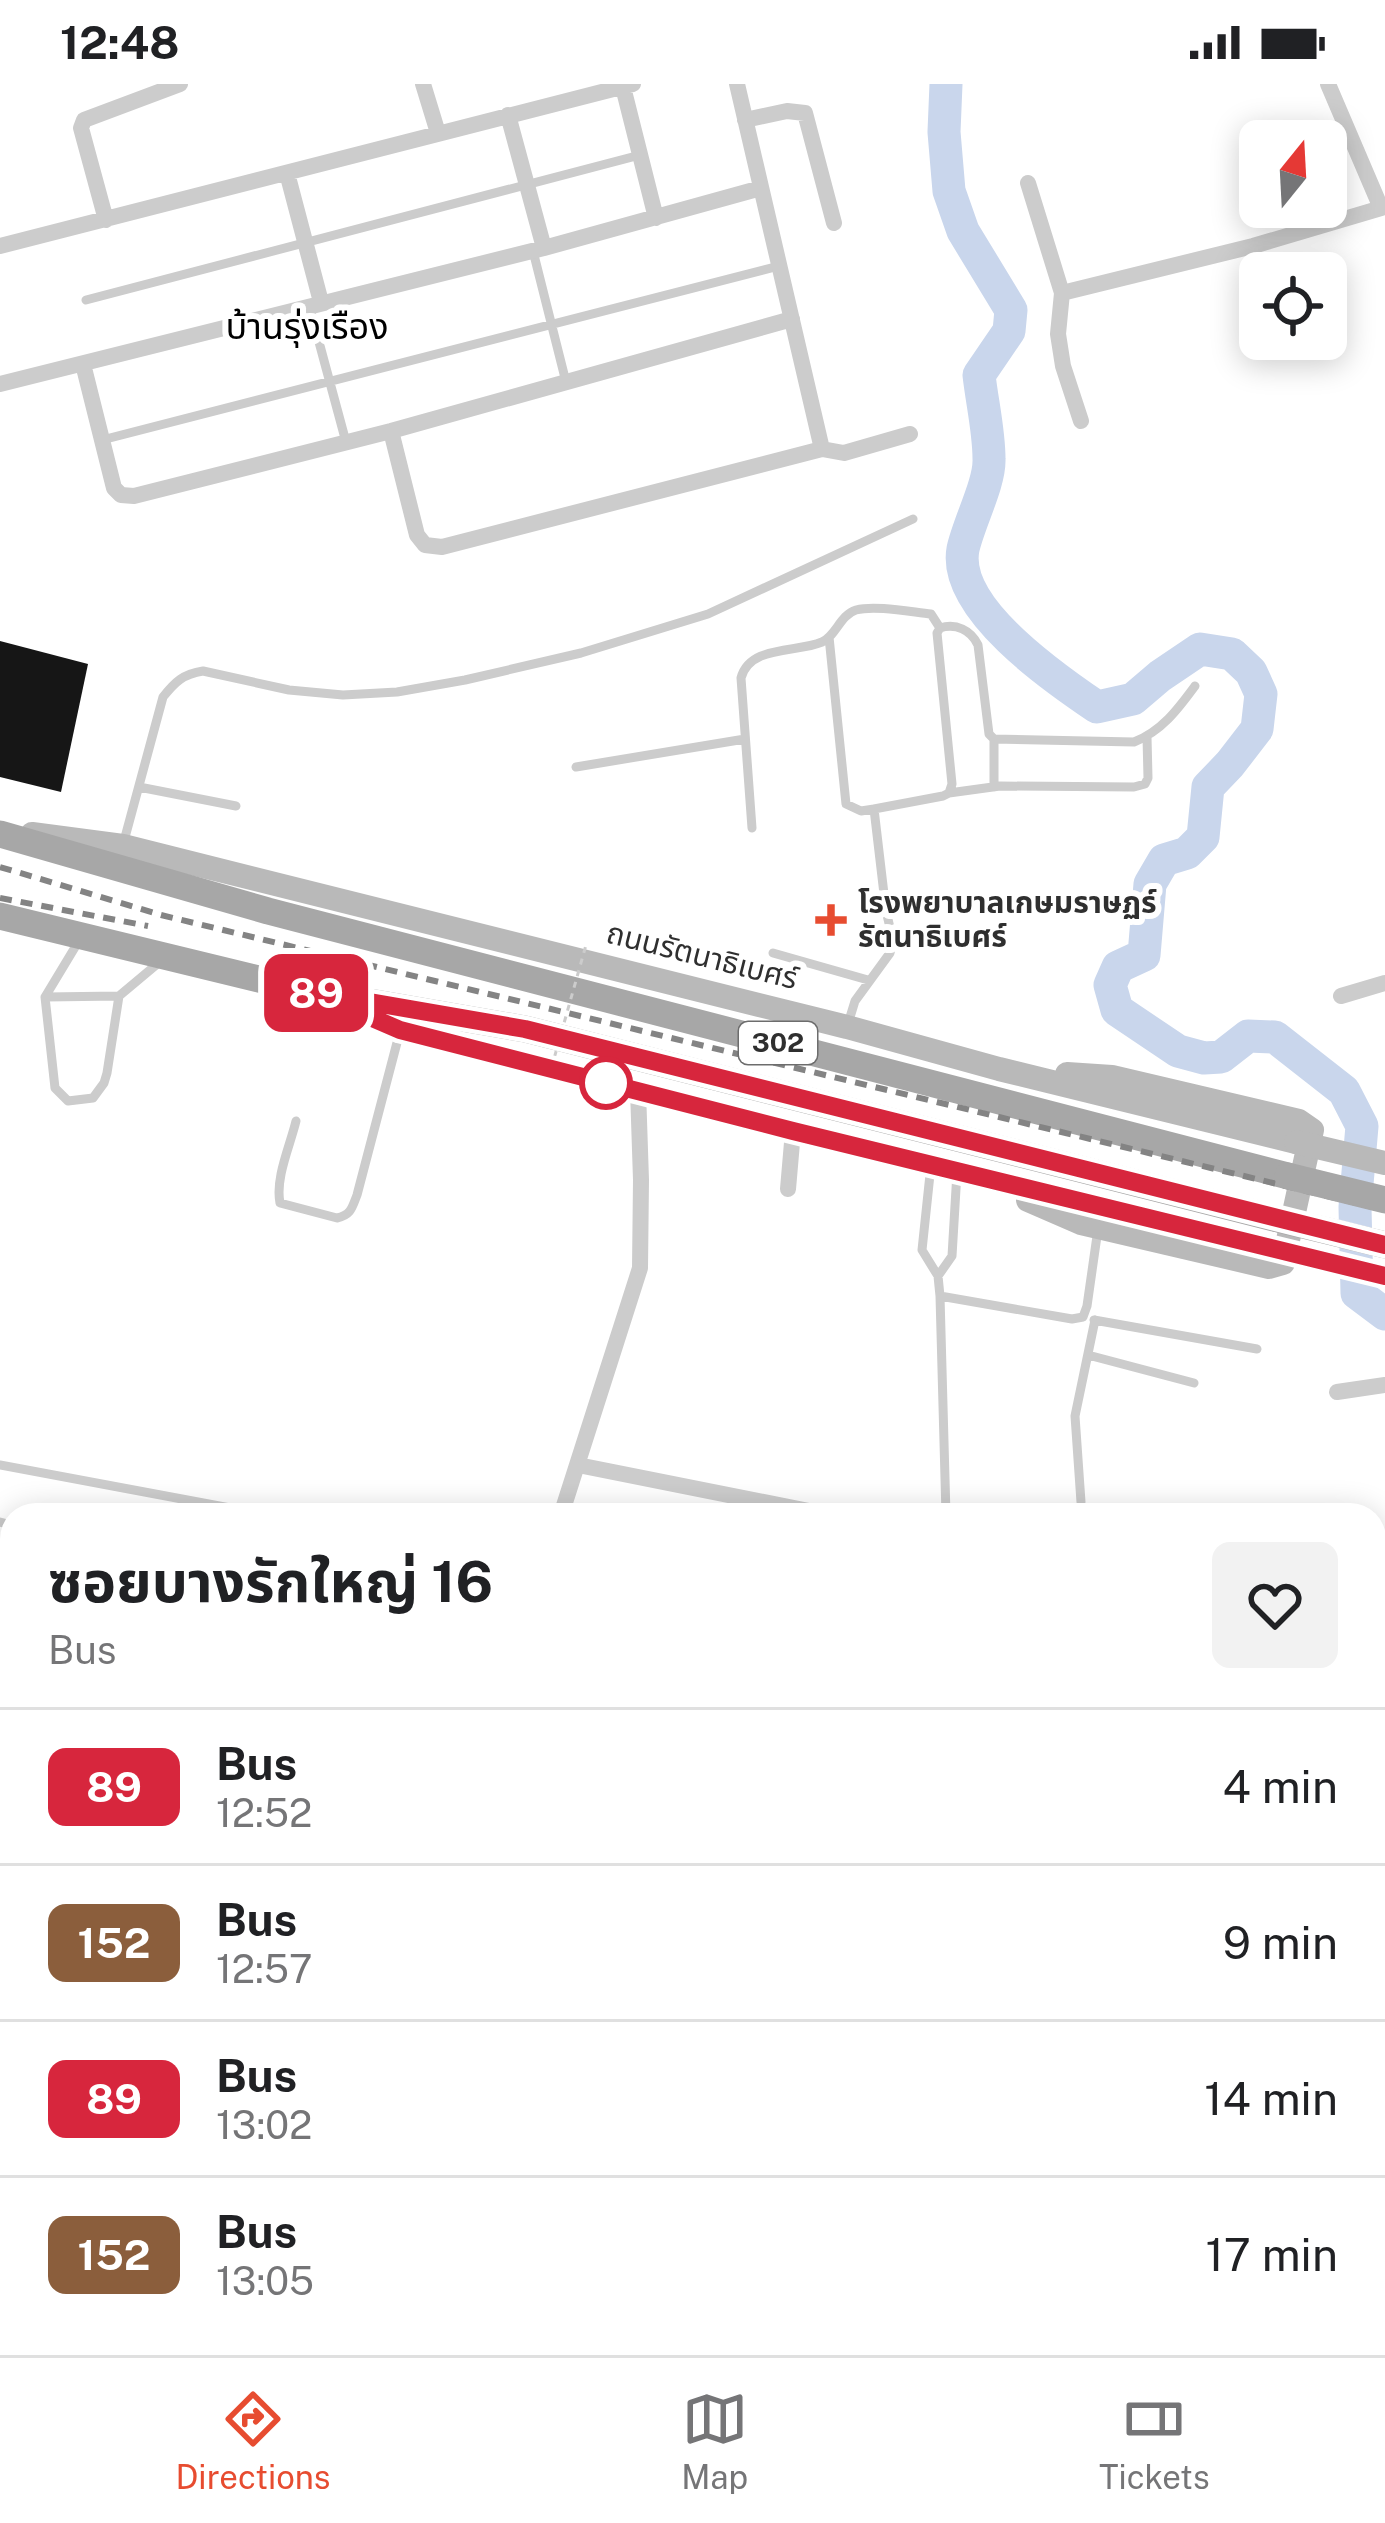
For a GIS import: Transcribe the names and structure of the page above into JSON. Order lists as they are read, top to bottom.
{
  "streets": {
    "main road": ["ถนนรัตนาธิเบศร์", "302"]
  },
  "crossings": [
    ["ถนนรัตนาธิเบศร์", "302"]
  ],
  "districts": ["บ้านรุ่งเรือง"],
  "places": {
    "health": ["โรงพยาบาลเกษมราษฏร์ รัตนาธิเบศร์"]
  },
  "lines": ["bus line 89"],
  "north": "top",
  "page": {
    "status": "12:48",
    "on_map": "89",
    "heading": ["ซอยบางรักใหญ่ 16", "Bus"],
    "list": [
      {
        "mark": "89",
        "name": "Bus",
        "note": "12:52",
        "value": "4 min"
      },
      {
        "mark": "152",
        "name": "Bus",
        "note": "12:57",
        "value": "9 min"
      },
      {
        "mark": "89",
        "name": "Bus",
        "note": "13:02",
        "value": "14 min"
      },
      {
        "mark": "152",
        "name": "Bus",
        "note": "13:05",
        "value": "17 min"
      }
    ],
    "tabs": ["Directions", "Map", "Tickets"]
  }
}
